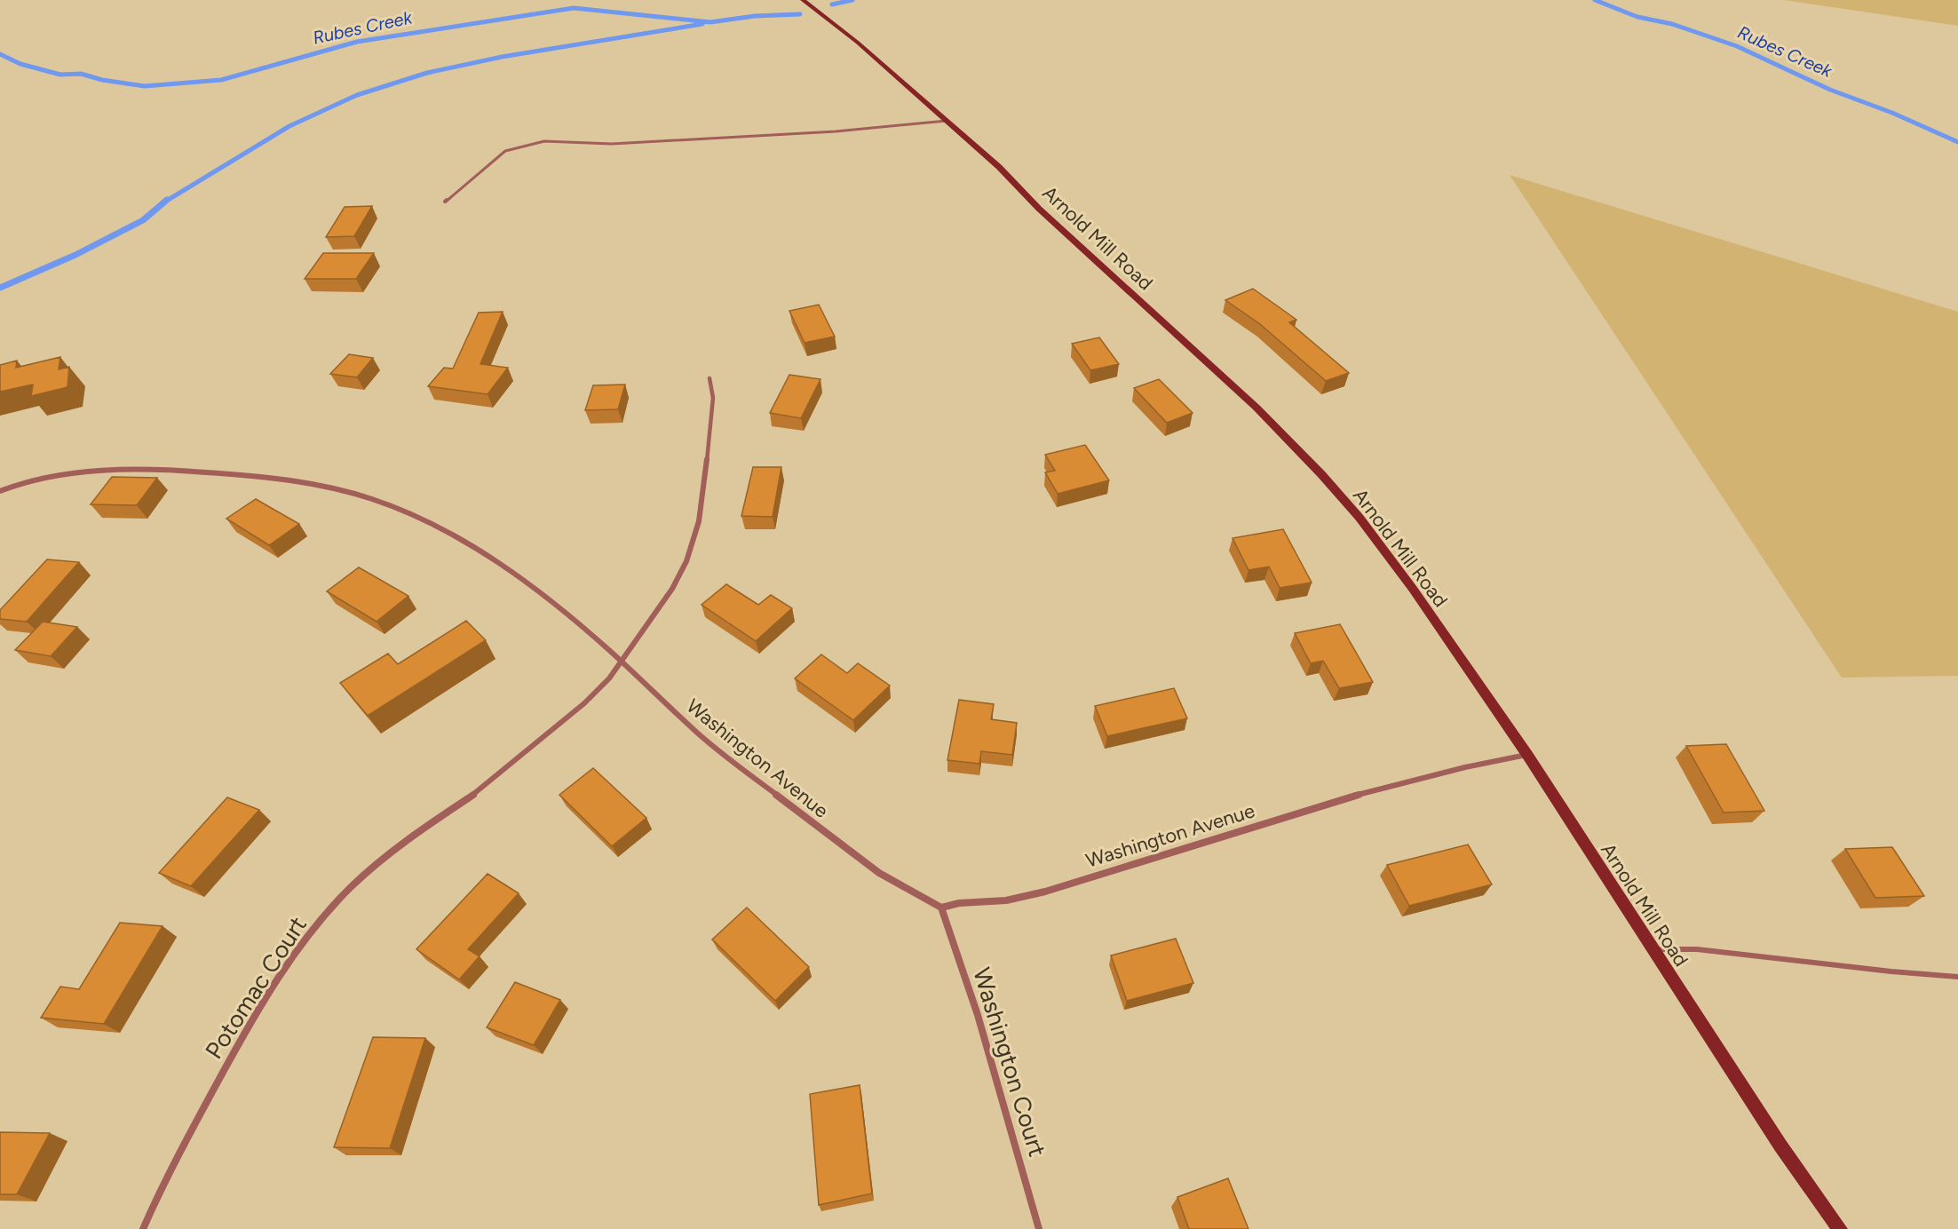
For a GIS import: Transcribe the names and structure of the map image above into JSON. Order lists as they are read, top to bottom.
{
  "streets": {
    "main road": ["Arnold Mill Road"],
    "street": ["Washington Avenue", "Potomac Court", "Washington Court"]
  },
  "crossings": [
    ["Arnold Mill Road", "Washington Avenue"],
    ["Washington Avenue", "Potomac Court"],
    ["Washington Avenue", "Washington Court"]
  ],
  "water": ["Rubes Creek"]
}
